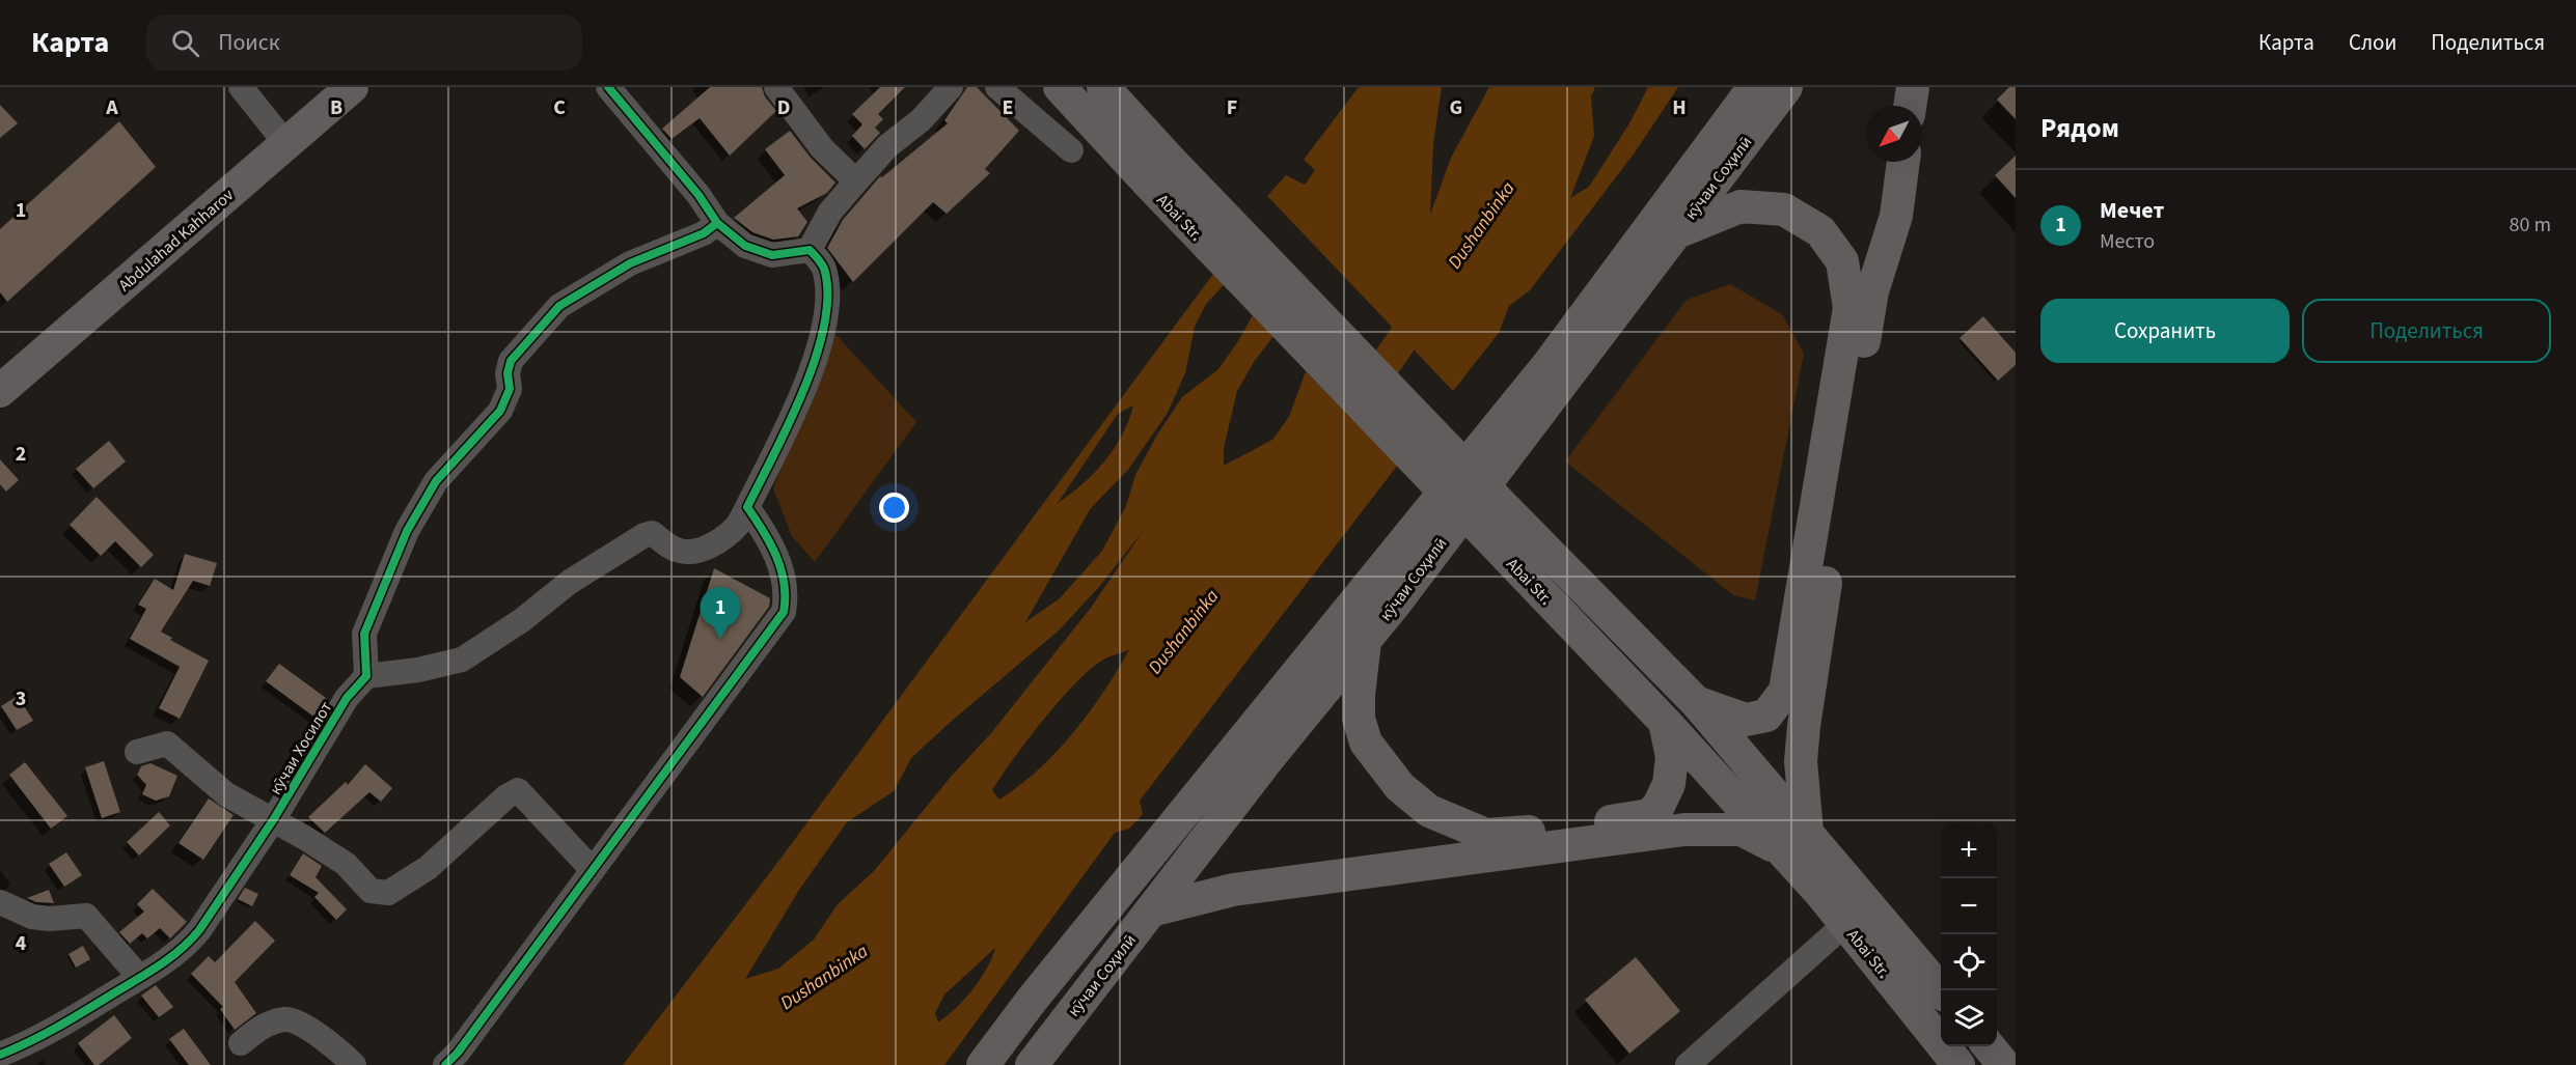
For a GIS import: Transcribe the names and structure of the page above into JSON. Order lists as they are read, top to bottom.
{
  "streets": {
    "main road": ["кӯчаи Соҳилӣ", "Abai Str.", "Abdulahad Kahharov"],
    "street": ["кӯчаи Хосилот"]
  },
  "water": ["Dushanbinka"],
  "north": "bottom left",
  "page": {
    "header": "Карта",
    "search": "Поиск",
    "nav": ["Карта", "Слои", "Поделиться"],
    "heading": "Рядом",
    "list": [
      {
        "mark": "1",
        "name": "Мечет",
        "note": "Место",
        "value": "80 m"
      }
    ],
    "buttons": ["Сохранить", "Поделиться"],
    "pins": "1",
    "map_buttons": ["+", "−"]
  },
  "grid": {
    "columns": [
      "A",
      "B",
      "C",
      "D",
      "E",
      "F",
      "G",
      "H"
    ],
    "rows": [
      "1",
      "2",
      "3",
      "4"
    ]
  }
}
